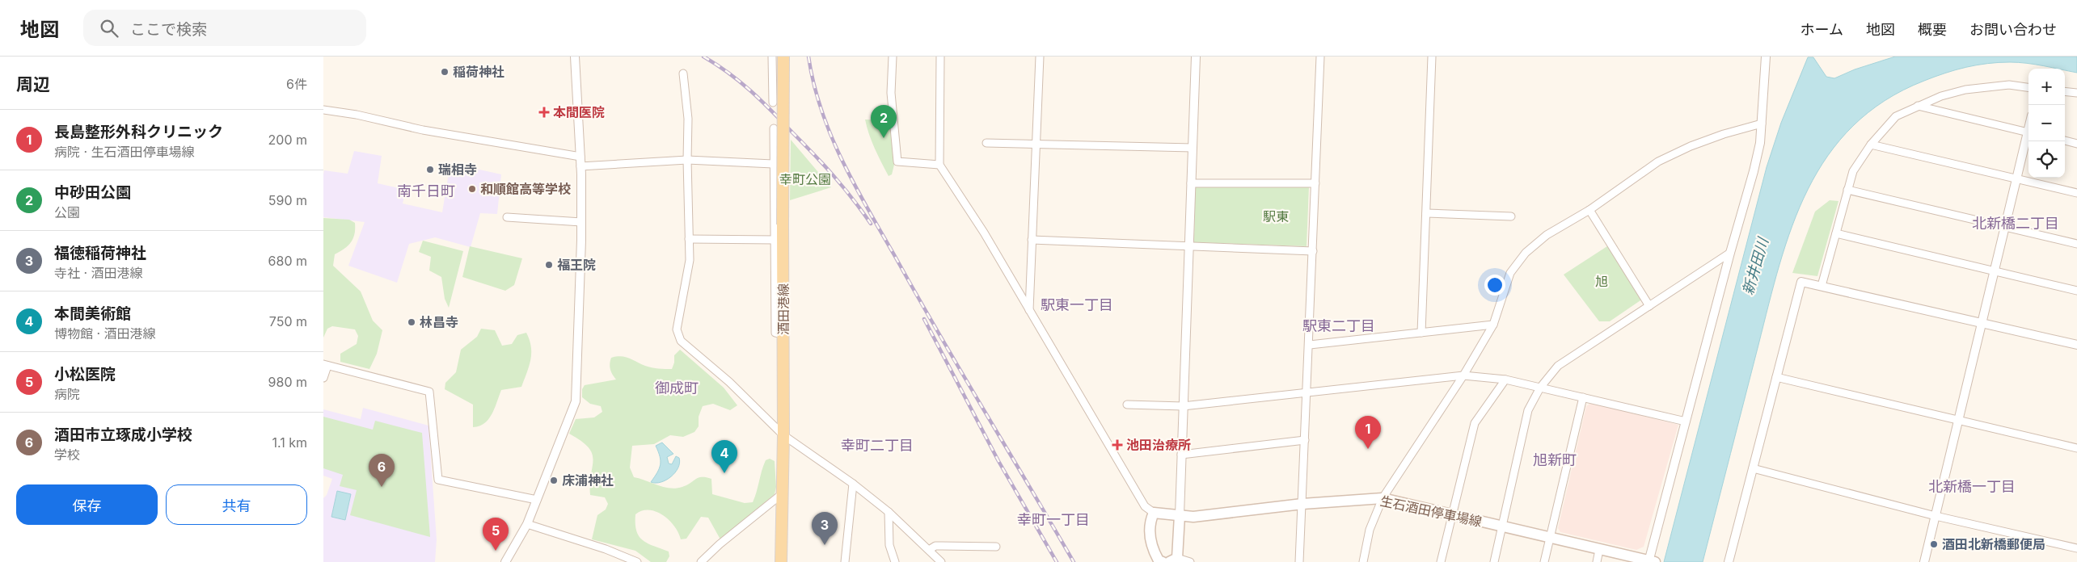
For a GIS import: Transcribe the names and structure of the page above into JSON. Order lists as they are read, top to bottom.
{
  "streets": {
    "main road": ["酒田港線", "生石酒田停車場線"]
  },
  "districts": [
    "南千日町",
    "北新橋二丁目",
    "駅東一丁目",
    "駅東二丁目",
    "御成町",
    "幸町二丁目",
    "旭新町",
    "北新橋一丁目",
    "幸町一丁目"
  ],
  "water": ["新井田川"],
  "parks": ["幸町公園", "駅東", "旭"],
  "places": {
    "other": [
      "稲荷神社",
      "瑞相寺",
      "和順館高等学校",
      "福王院",
      "林昌寺",
      "床浦神社",
      "酒田北新橋郵便局"
    ],
    "health": ["本間医院", "池田治療所"]
  },
  "page": {
    "header": "地図",
    "search": "ここで検索",
    "nav": [
      "ホーム",
      "地図",
      "概要",
      "お問い合わせ"
    ],
    "heading": ["周辺", "6件"],
    "map_buttons": ["+", "−"],
    "pins": [
      "2",
      "1",
      "4",
      "6",
      "3",
      "5"
    ],
    "list": [
      {
        "mark": "1",
        "name": "長島整形外科クリニック",
        "note": "病院 · 生石酒田停車場線",
        "value": "200 m"
      },
      {
        "mark": "2",
        "name": "中砂田公園",
        "note": "公園",
        "value": "590 m"
      },
      {
        "mark": "3",
        "name": "福徳稲荷神社",
        "note": "寺社 · 酒田港線",
        "value": "680 m"
      },
      {
        "mark": "4",
        "name": "本間美術館",
        "note": "博物館 · 酒田港線",
        "value": "750 m"
      },
      {
        "mark": "5",
        "name": "小松医院",
        "note": "病院",
        "value": "980 m"
      },
      {
        "mark": "6",
        "name": "酒田市立琢成小学校",
        "note": "学校",
        "value": "1.1 km"
      }
    ],
    "buttons": ["保存", "共有"]
  }
}
